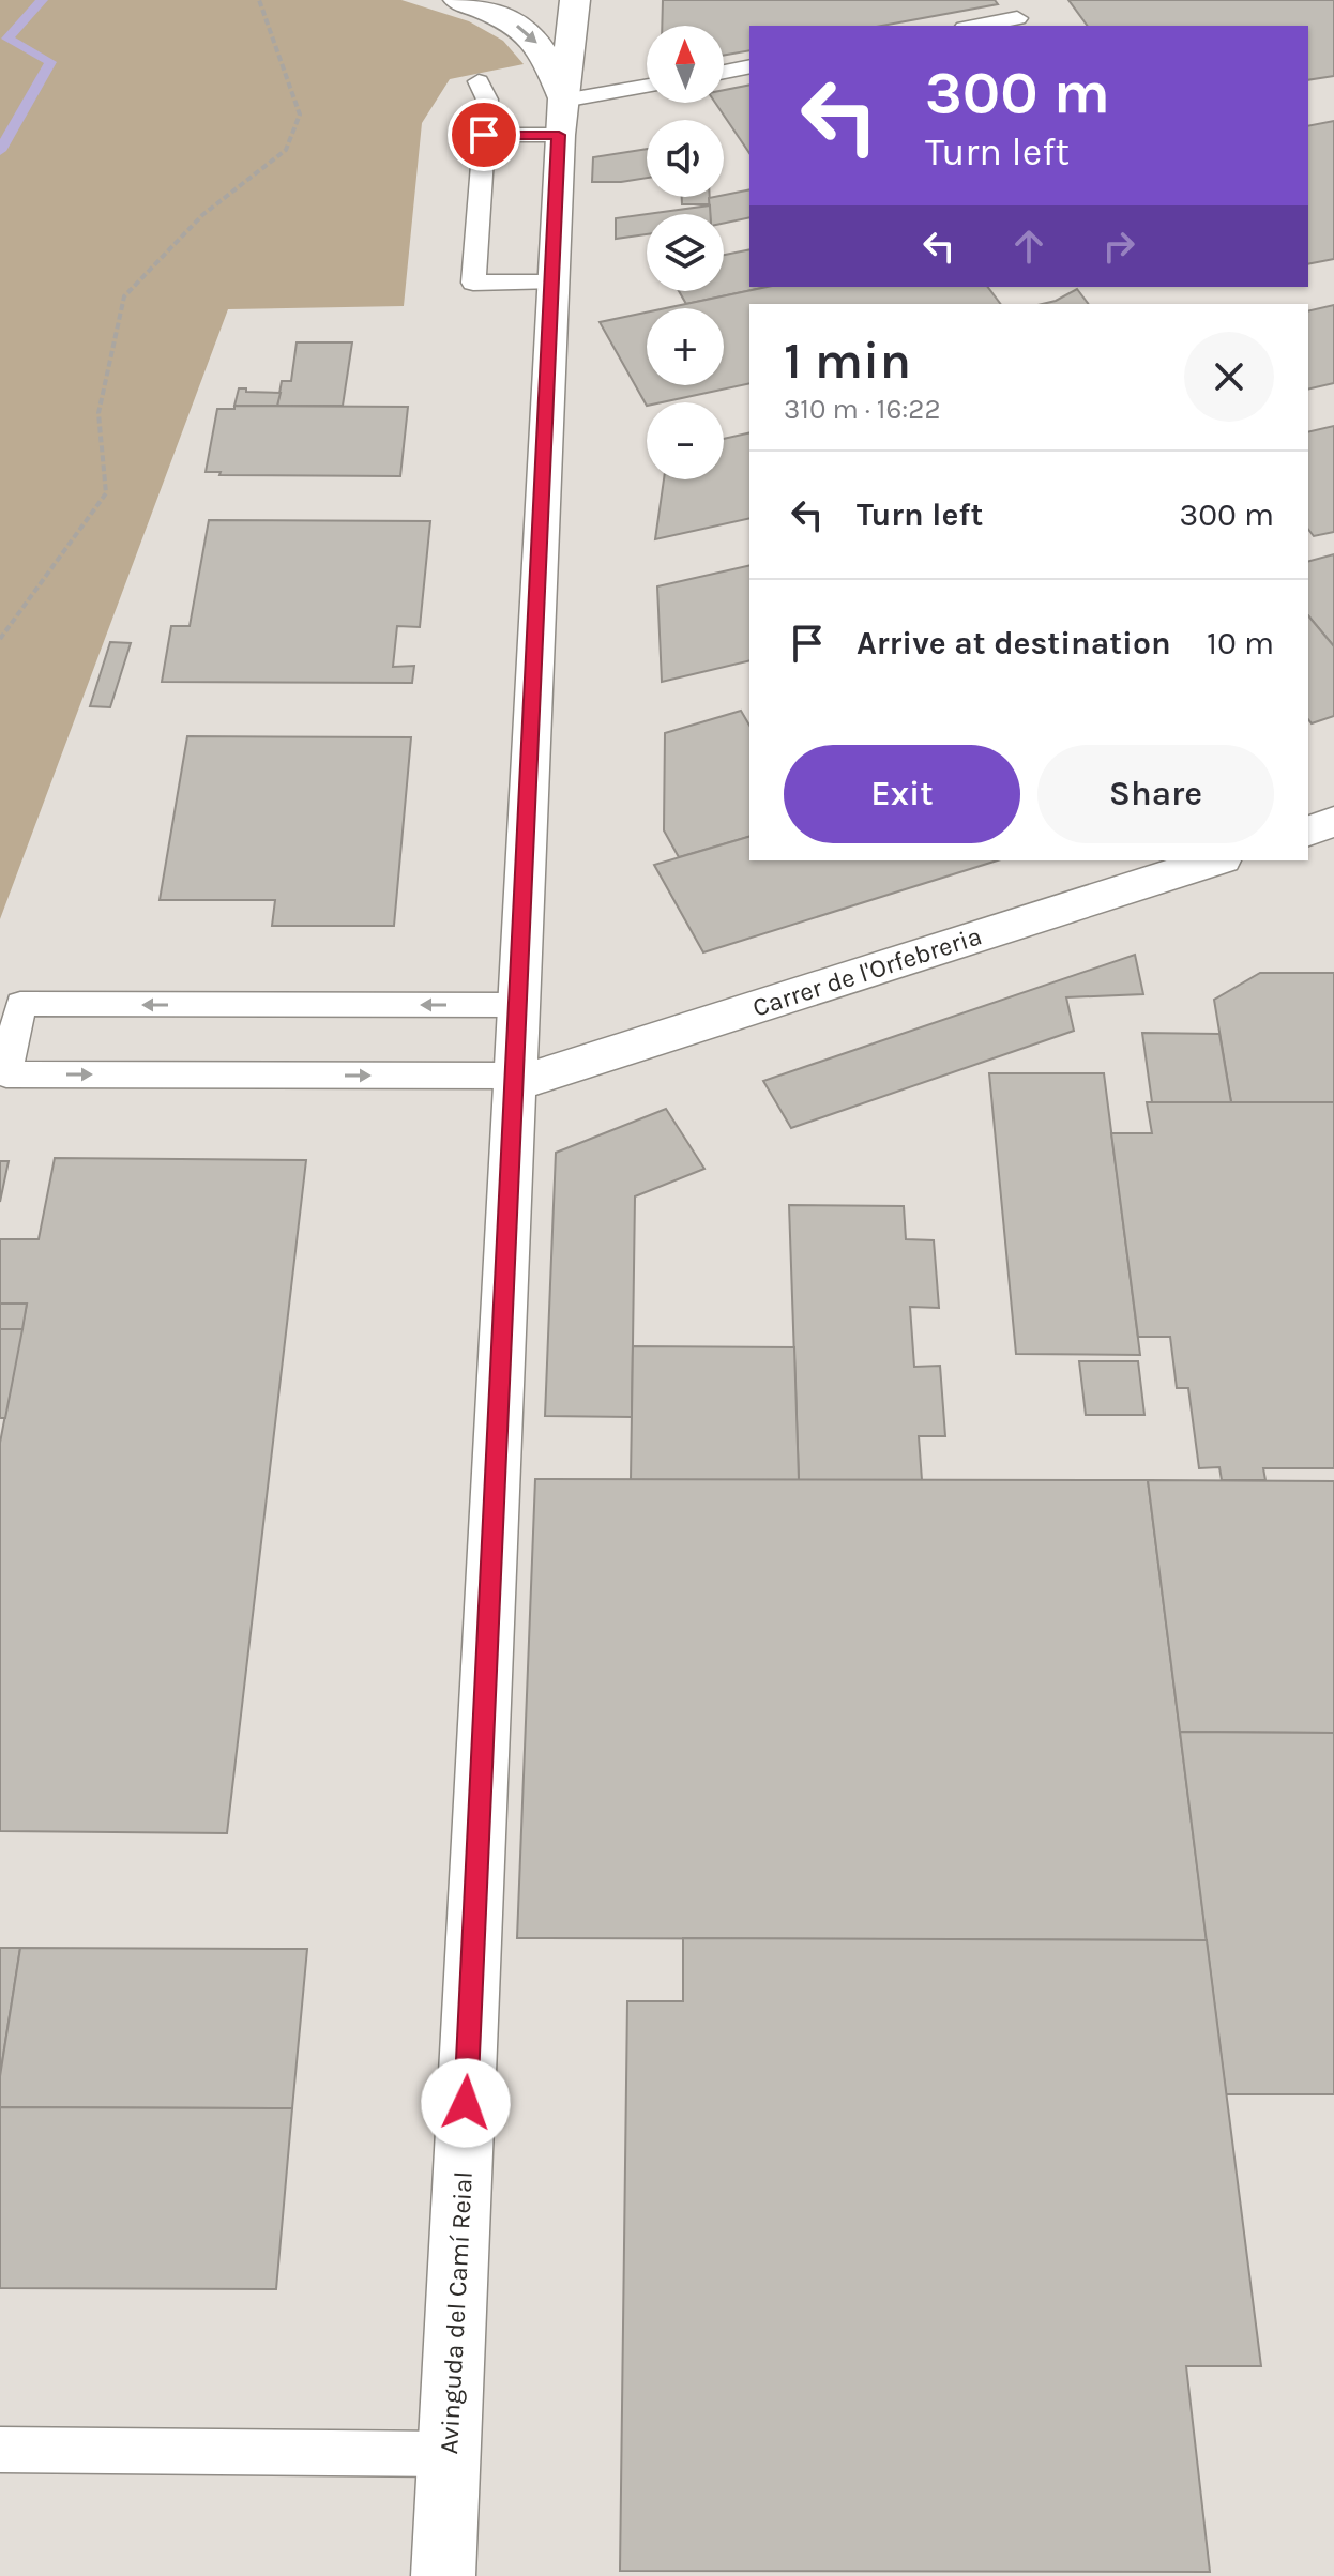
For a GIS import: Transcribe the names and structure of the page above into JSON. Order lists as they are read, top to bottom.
{
  "streets": {
    "street": ["Carrer de l'Orfebreria", "Avinguda del Camí Reial"]
  },
  "crossings": [
    ["Carrer de l'Orfebreria", "Avinguda del Camí Reial"]
  ],
  "north": "top",
  "page": {
    "map_buttons": ["+", "−"],
    "turn": ["300 m", "Turn left"],
    "heading": ["1 min", "310 m · 16:22"],
    "list": [
      {
        "name": "Turn left",
        "value": "300 m"
      },
      {
        "name": "Arrive at destination",
        "value": "10 m"
      }
    ],
    "buttons": ["Exit", "Share"]
  }
}
